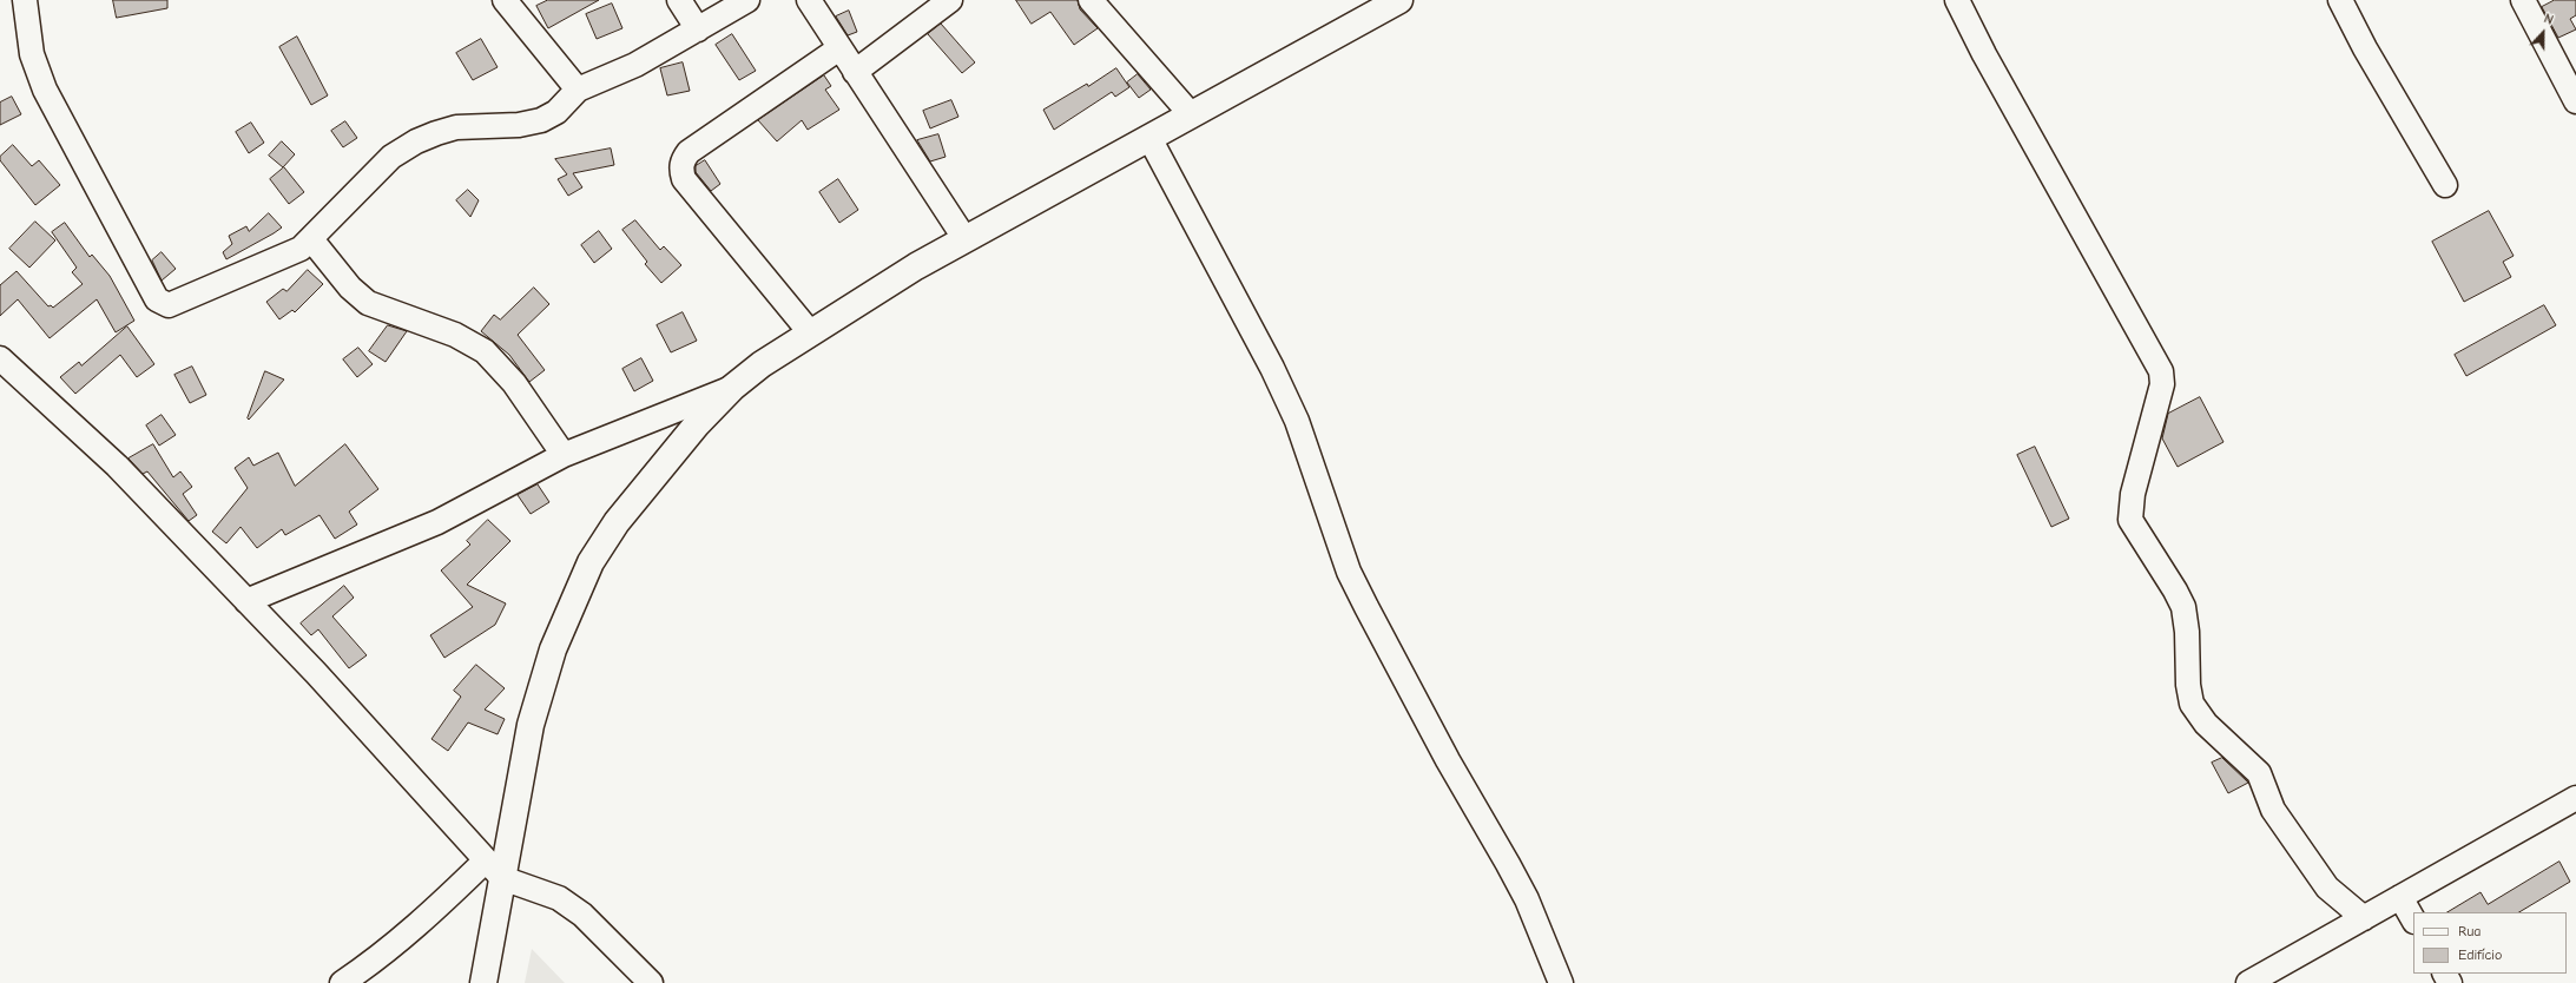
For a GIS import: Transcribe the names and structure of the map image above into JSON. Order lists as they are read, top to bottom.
{
  "legend": ["Rua", "Edifício"],
  "north": "top"
}
